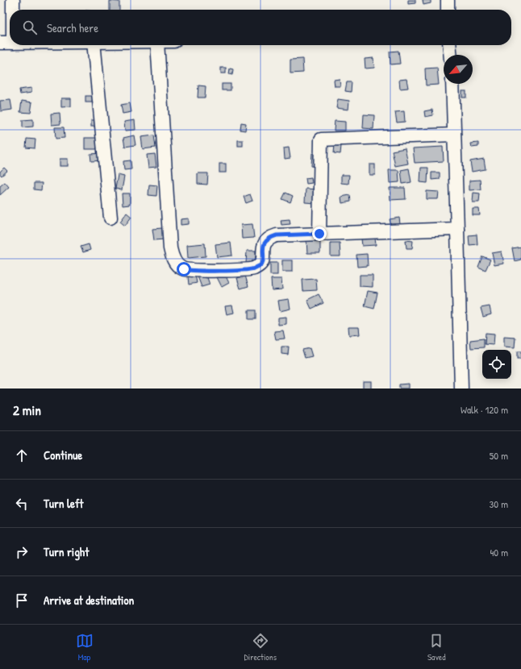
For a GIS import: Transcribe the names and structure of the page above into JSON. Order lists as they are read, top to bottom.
{
  "north": "bottom left",
  "page": {
    "search": "Search here",
    "heading": ["2 min", "Walk · 120 m"],
    "list": [
      ["Continue", "50 m"],
      ["Turn left", "30 m"],
      ["Turn right", "40 m"],
      "Arrive at destination"
    ],
    "nav": ["Map", "Directions", "Saved"]
  }
}
